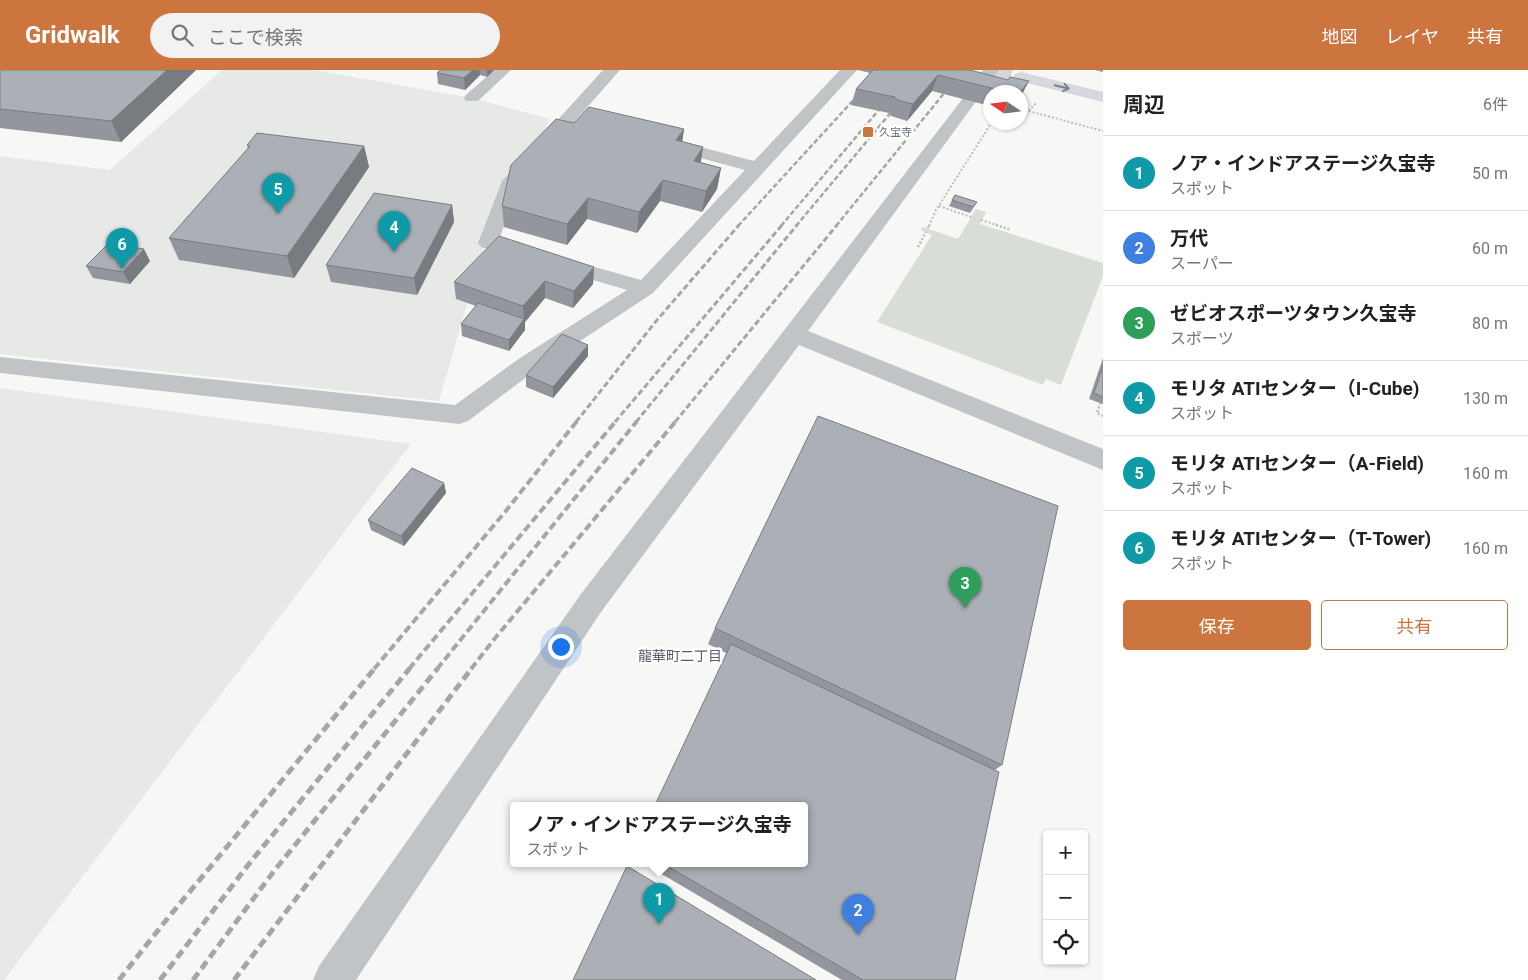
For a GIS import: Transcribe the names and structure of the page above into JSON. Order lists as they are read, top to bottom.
{
  "districts": ["龍華町二丁目"],
  "places": {
    "transit": ["久宝寺"]
  },
  "north": "left",
  "page": {
    "header": "Gridwalk",
    "search": "ここで検索",
    "nav": ["地図", "レイヤ", "共有"],
    "heading": ["周辺", "6件"],
    "list": [
      {
        "mark": "1",
        "name": "ノア・インドアステージ久宝寺",
        "note": "スポット",
        "value": "50 m"
      },
      {
        "mark": "2",
        "name": "万代",
        "note": "スーパー",
        "value": "60 m"
      },
      {
        "mark": "3",
        "name": "ゼビオスポーツタウン久宝寺",
        "note": "スポーツ",
        "value": "80 m"
      },
      {
        "mark": "4",
        "name": "モリタ ATIセンター（I-Cube)",
        "note": "スポット",
        "value": "130 m"
      },
      {
        "mark": "5",
        "name": "モリタ ATIセンター（A-Field)",
        "note": "スポット",
        "value": "160 m"
      },
      {
        "mark": "6",
        "name": "モリタ ATIセンター（T-Tower)",
        "note": "スポット",
        "value": "160 m"
      }
    ],
    "pins": [
      "5",
      "4",
      "6",
      "3",
      "1",
      "2"
    ],
    "buttons": ["保存", "共有"],
    "popup": ["ノア・インドアステージ久宝寺", "スポット"],
    "map_buttons": ["+", "−"]
  }
}
